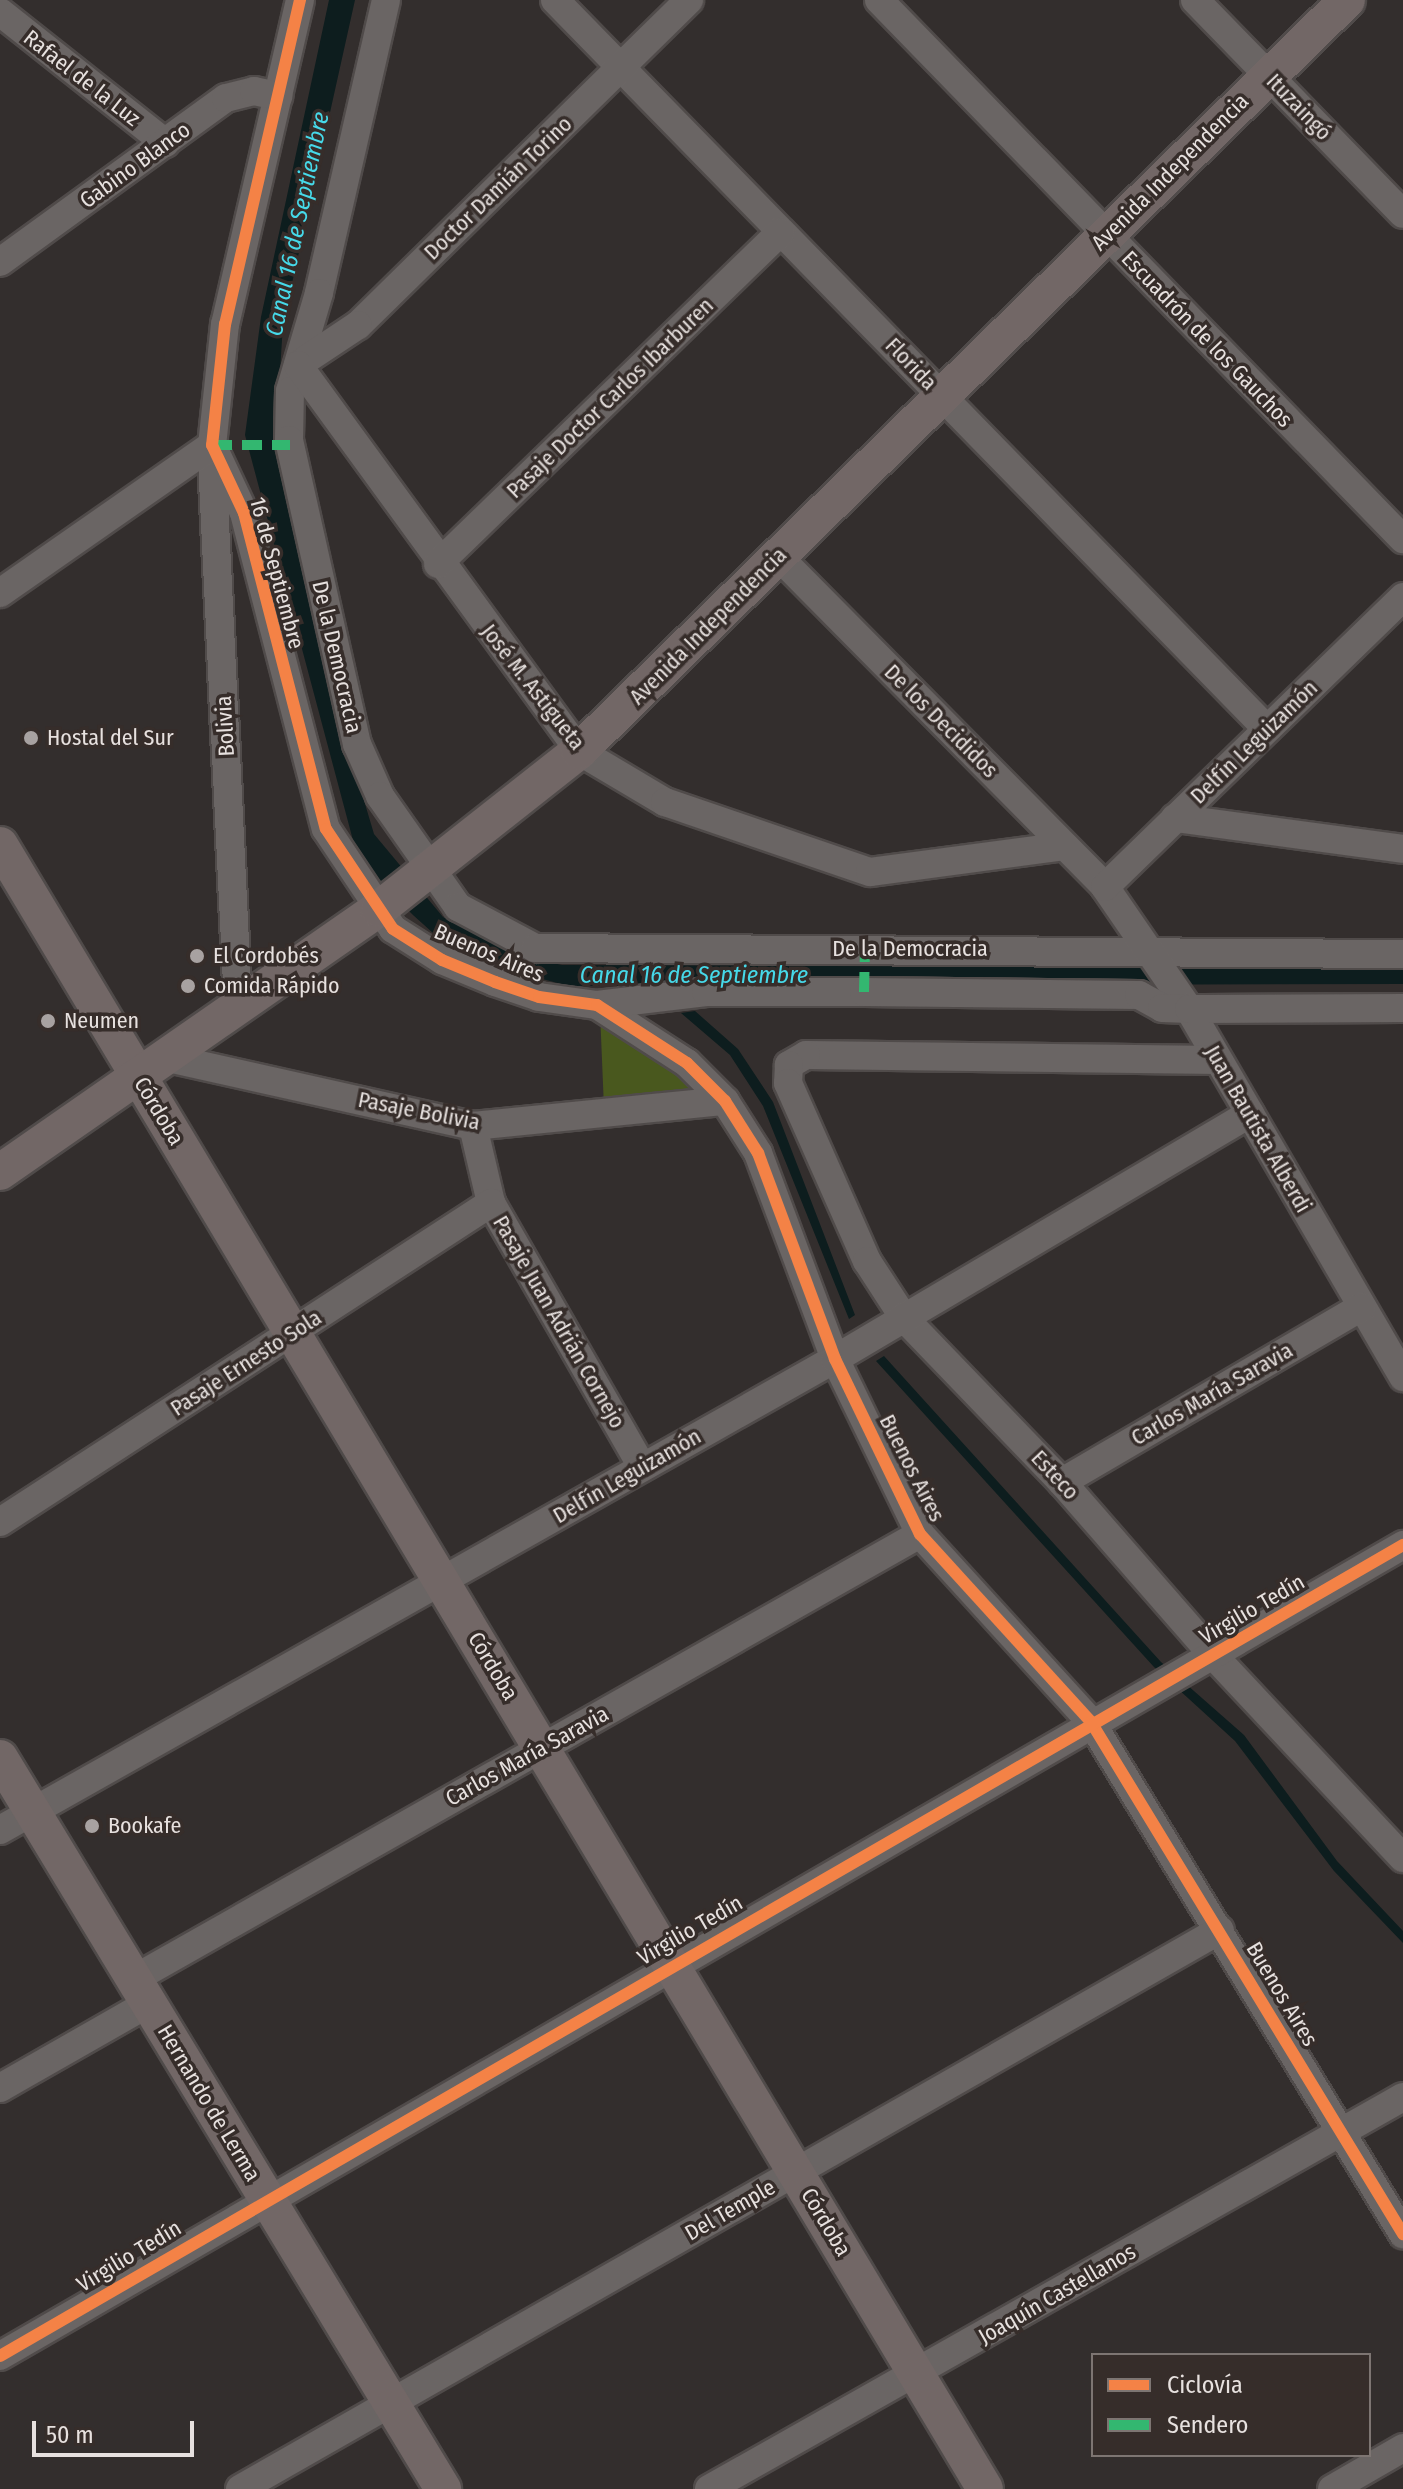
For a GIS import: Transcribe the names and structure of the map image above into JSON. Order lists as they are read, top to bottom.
{
  "streets": {
    "main road": ["Avenida Independencia", "Córdoba", "Hernando de Lerma"],
    "street": [
      "Rafael de la Luz",
      "Ituzaingó",
      "Gabino Blanco",
      "Doctor Damián Torino",
      "Escuadrón de los Gauchos",
      "Florida",
      "Pasaje Doctor Carlos Ibarburen",
      "16 de Septiembre",
      "De la Democracia",
      "José M. Astigueta",
      "De los Decididos",
      "Bolivia",
      "Delfín Leguizamón",
      "Buenos Aires",
      "Pasaje Bolivia",
      "Juan Bautista Alberdi",
      "Pasaje Juan Adrián Cornejo",
      "Pasaje Ernesto Sola",
      "Carlos María Saravia",
      "Esteco",
      "Virgilio Tedín",
      "Del Temple",
      "Joaquín Castellanos"
    ]
  },
  "crossings": [
    ["Rafael de la Luz", "Gabino Blanco"],
    ["Ituzaingó", "Avenida Independencia"],
    ["Avenida Independencia", "Escuadrón de los Gauchos"],
    ["Avenida Independencia", "Florida"],
    ["Avenida Independencia", "16 de Septiembre"],
    ["Avenida Independencia", "De la Democracia"],
    ["Avenida Independencia", "José M. Astigueta"],
    ["Avenida Independencia", "De los Decididos"],
    ["Avenida Independencia", "Bolivia"],
    ["Avenida Independencia", "Buenos Aires"],
    ["Avenida Independencia", "Córdoba"],
    ["Avenida Independencia", "Pasaje Bolivia"],
    ["Doctor Damián Torino", "Florida"],
    ["Doctor Damián Torino", "De la Democracia"],
    ["Doctor Damián Torino", "José M. Astigueta"],
    ["Florida", "Pasaje Doctor Carlos Ibarburen"],
    ["Florida", "Delfín Leguizamón"],
    ["Pasaje Doctor Carlos Ibarburen", "José M. Astigueta"],
    ["16 de Septiembre", "Bolivia"],
    ["16 de Septiembre", "Buenos Aires"],
    ["De la Democracia", "José M. Astigueta"],
    ["De la Democracia", "Buenos Aires"],
    ["De la Democracia", "Juan Bautista Alberdi"],
    ["José M. Astigueta", "De los Decididos"],
    ["De los Decididos", "Delfín Leguizamón"],
    ["De los Decididos", "Juan Bautista Alberdi"],
    ["Delfín Leguizamón", "Buenos Aires"],
    ["Delfín Leguizamón", "Córdoba"],
    ["Delfín Leguizamón", "Juan Bautista Alberdi"],
    ["Delfín Leguizamón", "Pasaje Juan Adrián Cornejo"],
    ["Delfín Leguizamón", "Esteco"],
    ["Delfín Leguizamón", "Hernando de Lerma"],
    ["Buenos Aires", "Pasaje Bolivia"],
    ["Buenos Aires", "Carlos María Saravia"],
    ["Buenos Aires", "Virgilio Tedín"],
    ["Buenos Aires", "Del Temple"],
    ["Buenos Aires", "Joaquín Castellanos"],
    ["Córdoba", "Pasaje Bolivia"],
    ["Córdoba", "Pasaje Ernesto Sola"],
    ["Córdoba", "Carlos María Saravia"],
    ["Córdoba", "Virgilio Tedín"],
    ["Córdoba", "Del Temple"],
    ["Córdoba", "Joaquín Castellanos"],
    ["Pasaje Bolivia", "Pasaje Juan Adrián Cornejo"],
    ["Juan Bautista Alberdi", "Carlos María Saravia"],
    ["Juan Bautista Alberdi", "Esteco"],
    ["Pasaje Juan Adrián Cornejo", "Pasaje Ernesto Sola"],
    ["Carlos María Saravia", "Esteco"],
    ["Carlos María Saravia", "Hernando de Lerma"],
    ["Esteco", "Virgilio Tedín"],
    ["Virgilio Tedín", "Hernando de Lerma"],
    ["Hernando de Lerma", "Del Temple"]
  ],
  "water": ["Canal 16 de Septiembre"],
  "places": [
    "Hostal del Sur",
    "El Cordobés",
    "Comida Rápido",
    "Neumen",
    "Bookafe"
  ],
  "legend": ["Ciclovía", "Sendero"],
  "scale_bar": "50 m"
}
